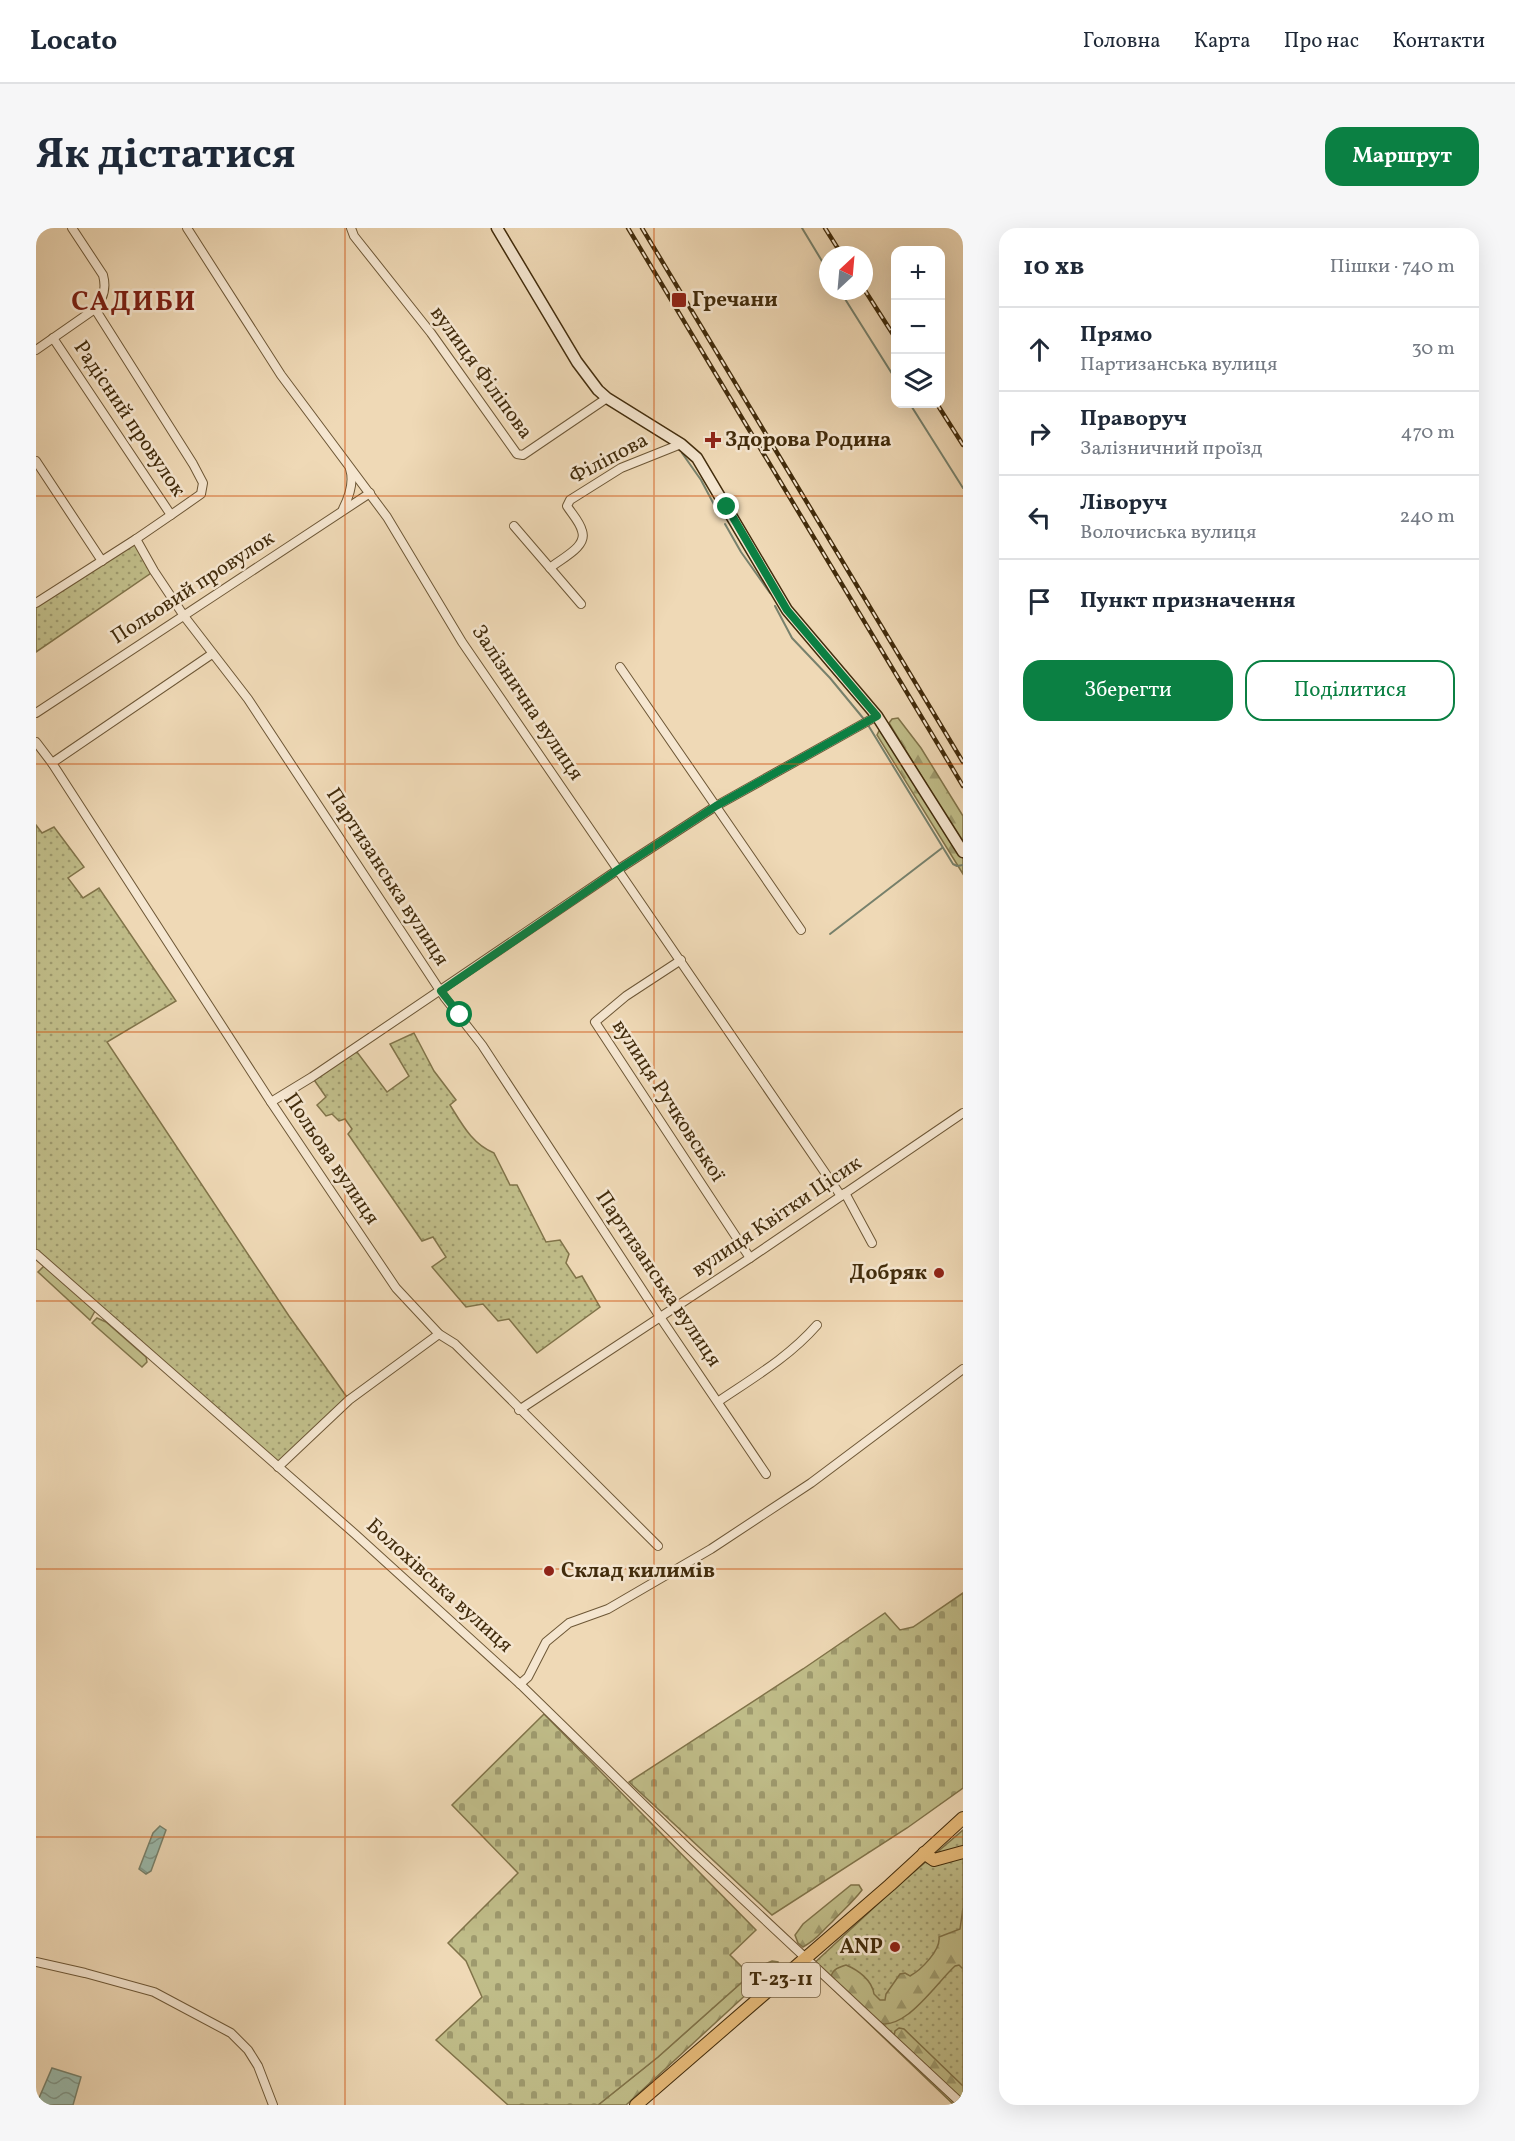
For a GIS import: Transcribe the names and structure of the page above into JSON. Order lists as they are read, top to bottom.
{
  "streets": {
    "main road": ["Т-23-11"],
    "street": [
      "вулиця Філіпова",
      "Радісний провулок",
      "Філіпова",
      "Польовий провулок",
      "Залізнична вулиця",
      "Партизанська вулиця",
      "вулиця Ручковської",
      "Польова вулиця",
      "вулиця Квітки Цісик",
      "Болохівська вулиця"
    ]
  },
  "crossings": [
    ["Радісний провулок", "Партизанська вулиця"],
    ["Польовий провулок", "Залізнична вулиця"],
    ["Польовий провулок", "Партизанська вулиця"],
    ["Залізнична вулиця", "вулиця Ручковської"],
    ["Залізнична вулиця", "вулиця Квітки Цісик"],
    ["Партизанська вулиця", "вулиця Квітки Цісик"],
    ["вулиця Ручковської", "вулиця Квітки Цісик"],
    ["Польова вулиця", "вулиця Квітки Цісик"],
    ["Болохівська вулиця", "Т-23-11"]
  ],
  "districts": ["САДИБИ"],
  "places": {
    "transit": ["Гречани"],
    "health": ["Здорова Родина"],
    "other": ["Добряк", "Склад килимів", "ANP"]
  },
  "north": "top right",
  "page": {
    "header": "Locato",
    "nav": [
      "Головна",
      "Карта",
      "Про нас",
      "Контакти"
    ],
    "title": "Як дістатися",
    "buttons": [
      "Маршрут",
      ["Зберегти", "Поділитися"]
    ],
    "heading": ["10 хв", "Пішки · 740 m"],
    "map_buttons": ["+", "−"],
    "list": [
      ["Прямо", "Партизанська вулиця", "30 m"],
      ["Праворуч", "Залізничний проїзд", "470 m"],
      ["Ліворуч", "Волочиська вулиця", "240 m"],
      "Пункт призначення"
    ]
  }
}
